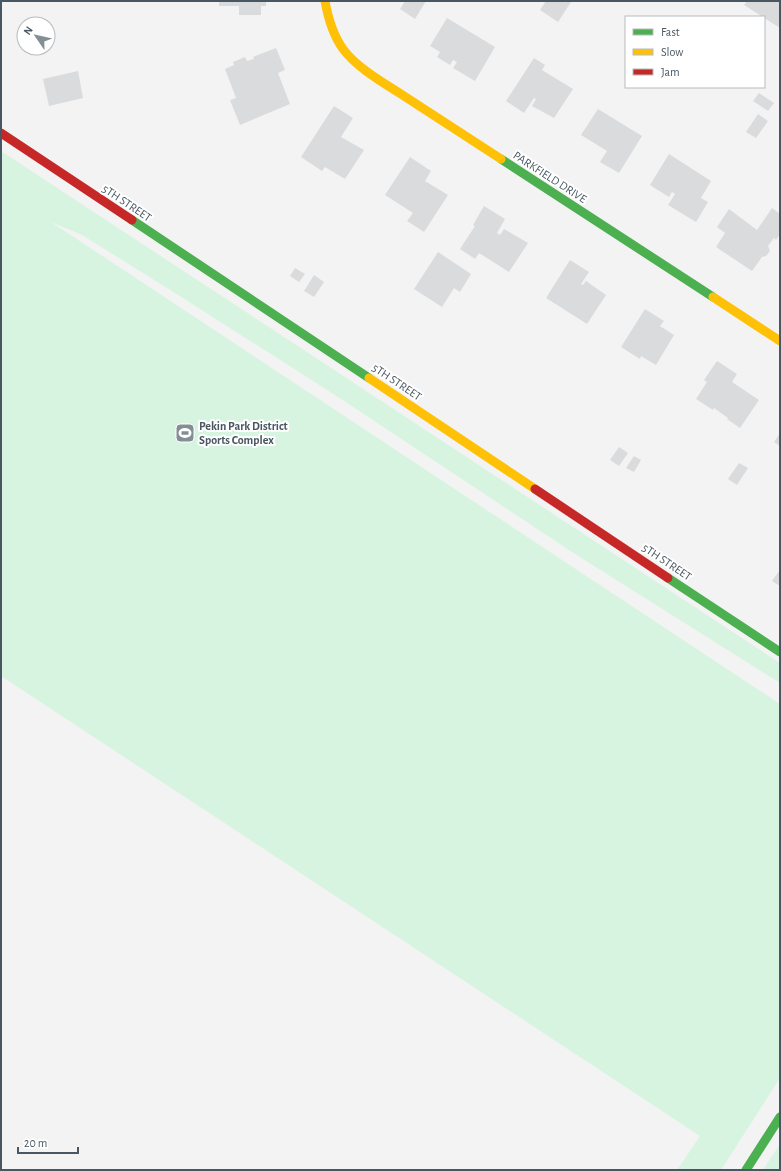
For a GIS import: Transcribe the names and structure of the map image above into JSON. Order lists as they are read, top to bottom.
{
  "streets": {
    "street": ["PARKFIELD DRIVE", "5TH STREET"]
  },
  "places": {
    "sports": ["Pekin Park District Sports Complex"]
  },
  "legend": ["Fast", "Slow", "Jam"],
  "scale_bar": "20 m",
  "north": "top left"
}
